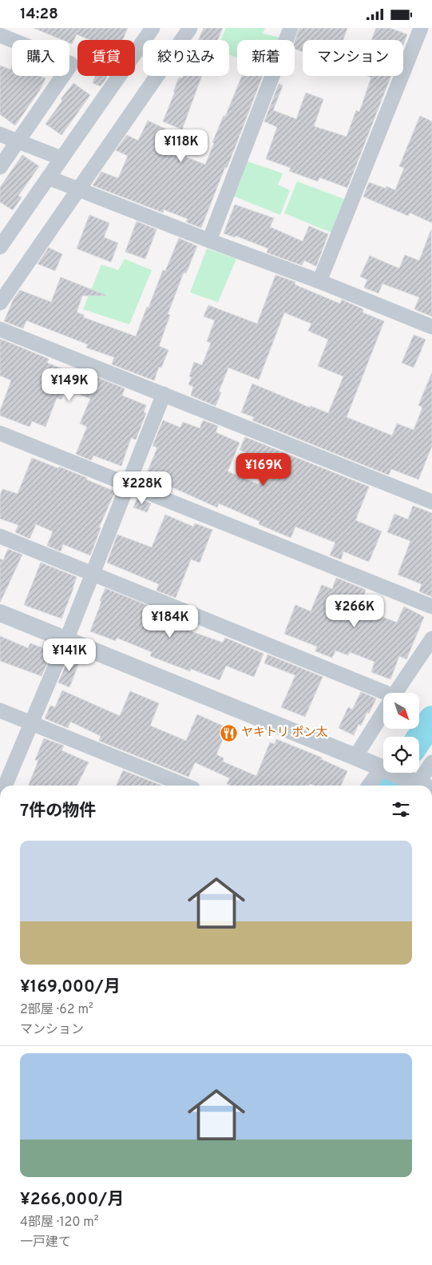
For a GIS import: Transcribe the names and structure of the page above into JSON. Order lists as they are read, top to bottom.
{
  "places": {
    "restaurant": ["ヤキトリ ポン太"]
  },
  "north": "bottom right",
  "page": {
    "status": "14:28",
    "chip": [
      "購入",
      "賃貸",
      "絞り込み",
      "新着",
      "マンション"
    ],
    "price": [
      "¥118K",
      "¥149K",
      "¥169K",
      "¥228K",
      "¥266K",
      "¥184K",
      "¥141K"
    ],
    "heading": "7件の物件",
    "list": [
      {
        "name": "¥169,000/月",
        "note": "2部屋 · 62 m² · マンション"
      },
      {
        "name": "¥266,000/月",
        "note": "4部屋 · 120 m² · 一戸建て"
      }
    ]
  }
}
